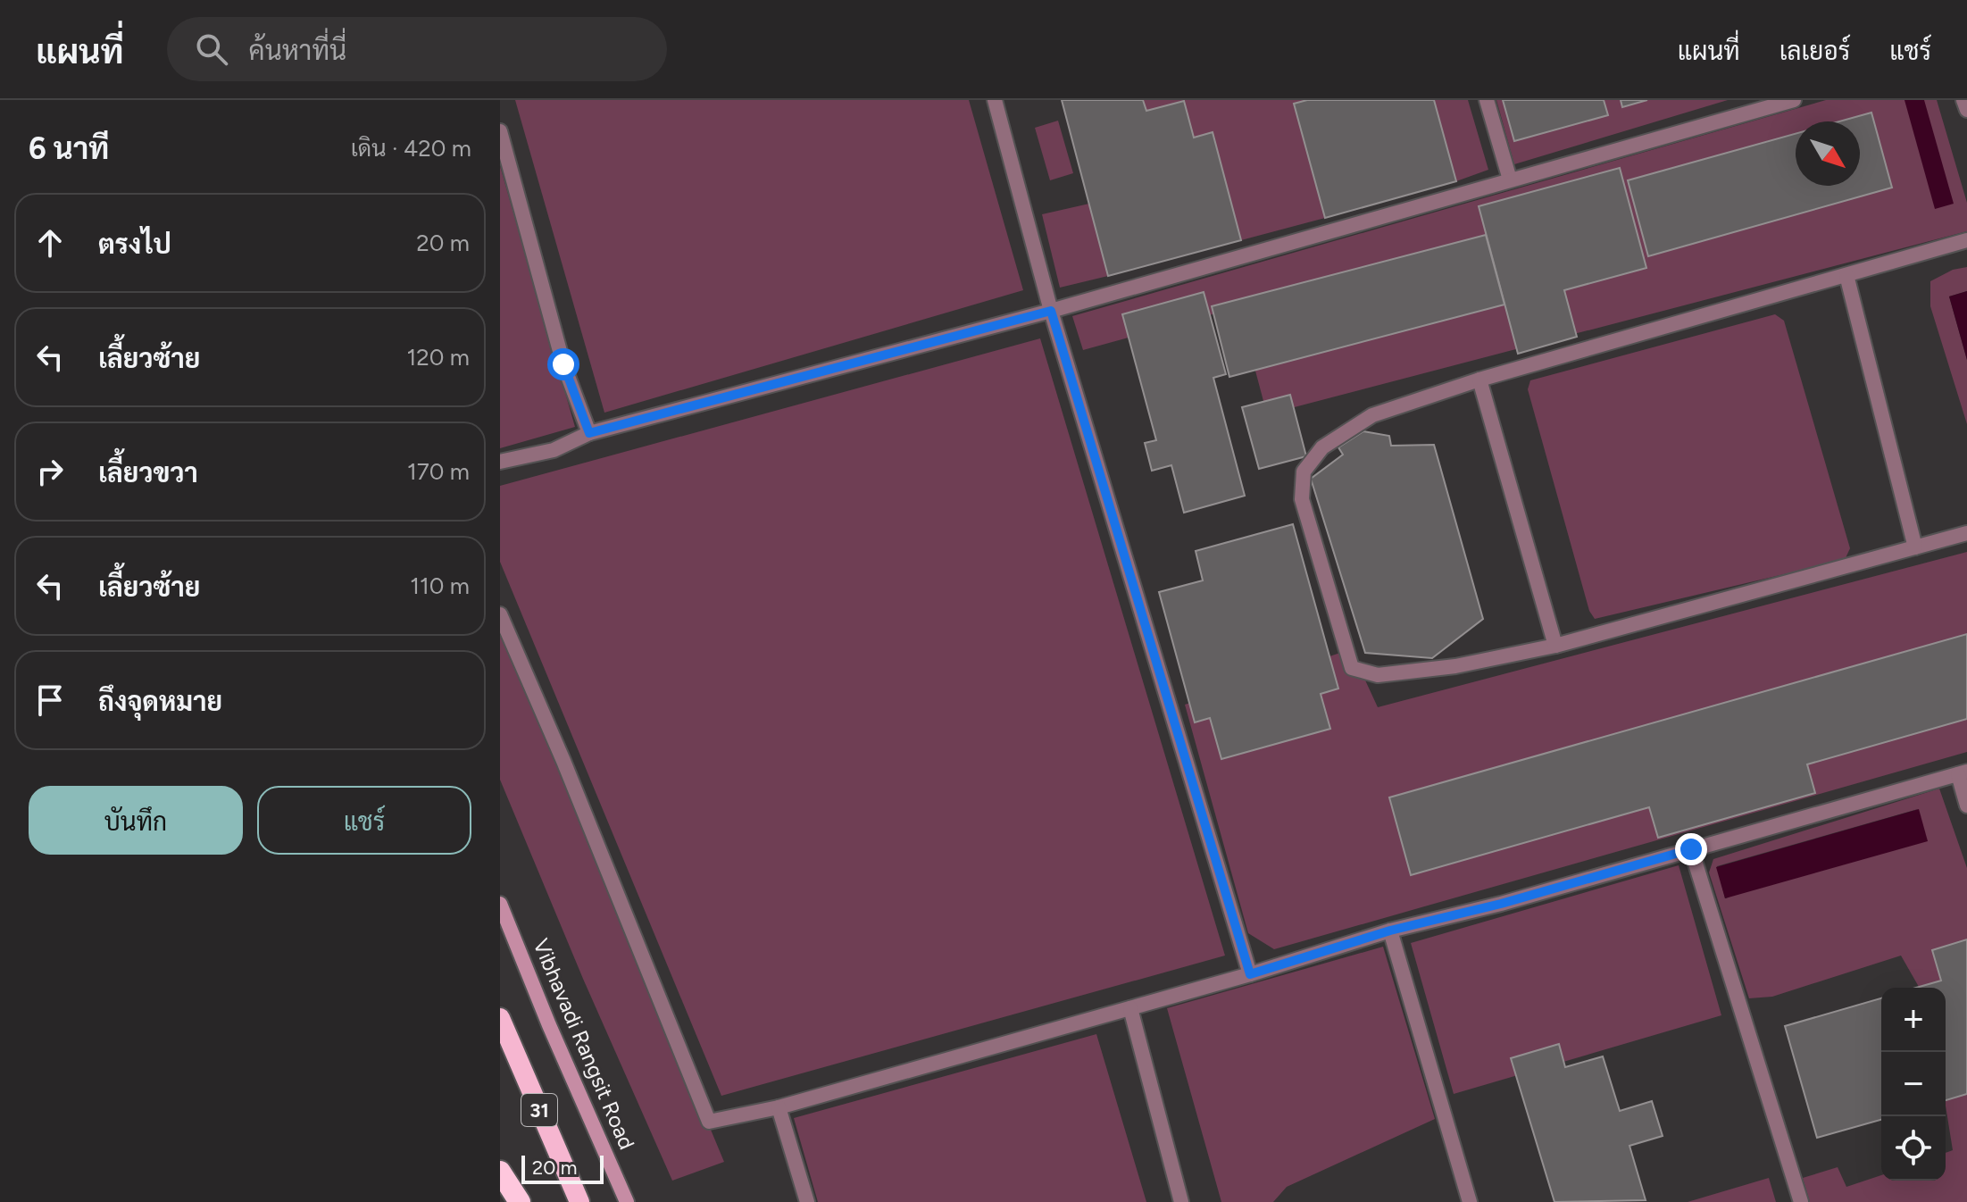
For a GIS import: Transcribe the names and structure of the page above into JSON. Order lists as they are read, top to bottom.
{
  "streets": {
    "highway": ["31"],
    "main road": ["Vibhavadi Rangsit Road"]
  },
  "scale_bar": "20 m",
  "north": "bottom right",
  "page": {
    "header": "แผนที่",
    "search": "ค้นหาที่นี่",
    "nav": ["แผนที่", "เลเยอร์", "แชร์"],
    "heading": ["6 นาที", "เดิน · 420 m"],
    "list": [
      ["ตรงไป", "20 m"],
      ["เลี้ยวซ้าย", "120 m"],
      ["เลี้ยวขวา", "170 m"],
      ["เลี้ยวซ้าย", "110 m"],
      "ถึงจุดหมาย"
    ],
    "buttons": ["บันทึก", "แชร์"],
    "map_buttons": ["+", "−"],
    "scale": "20 m"
  }
}
